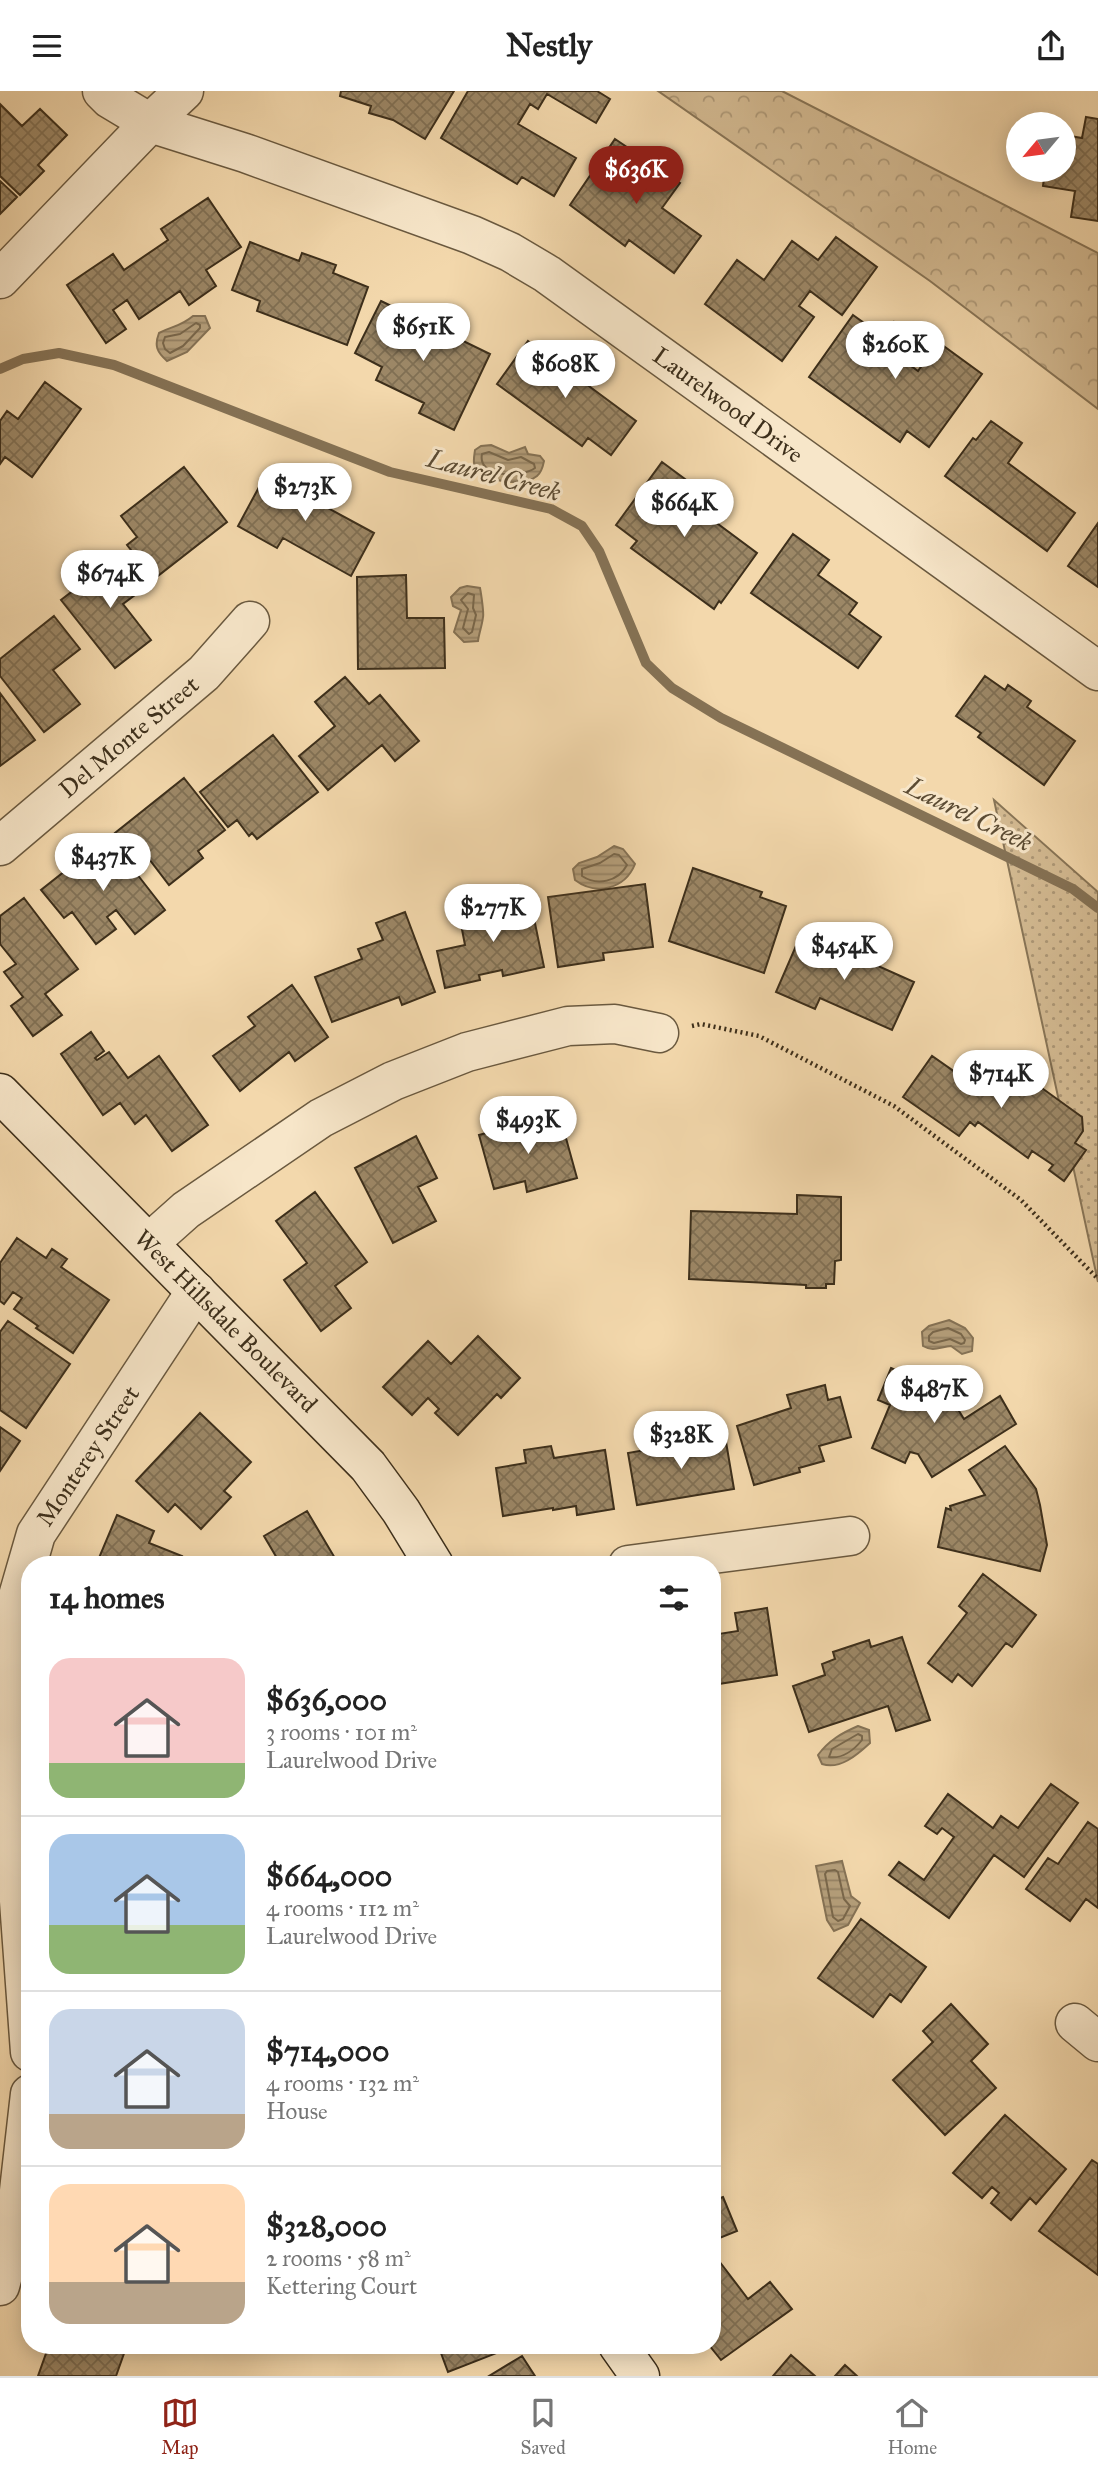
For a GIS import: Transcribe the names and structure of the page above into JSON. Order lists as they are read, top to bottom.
{
  "streets": {
    "street": [
      "Laurelwood Drive",
      "Del Monte Street",
      "West Hillsdale Boulevard",
      "Monterey Street"
    ]
  },
  "crossings": [
    ["West Hillsdale Boulevard", "Monterey Street"]
  ],
  "water": ["Laurel Creek"],
  "north": "bottom left",
  "page": {
    "header": "Nestly",
    "price": [
      "$636K",
      "$651K",
      "$260K",
      "$608K",
      "$273K",
      "$664K",
      "$674K",
      "$437K",
      "$277K",
      "$454K",
      "$714K",
      "$493K",
      "$487K",
      "$328K"
    ],
    "heading": "14 homes",
    "list": [
      {
        "name": "$636,000",
        "note": "3 rooms · 101 m² · Laurelwood Drive"
      },
      {
        "name": "$664,000",
        "note": "4 rooms · 112 m² · Laurelwood Drive"
      },
      {
        "name": "$714,000",
        "note": "4 rooms · 132 m² · House"
      },
      {
        "name": "$328,000",
        "note": "2 rooms · 58 m² · Kettering Court"
      }
    ],
    "tabs": ["Map", "Saved", "Home"]
  }
}
